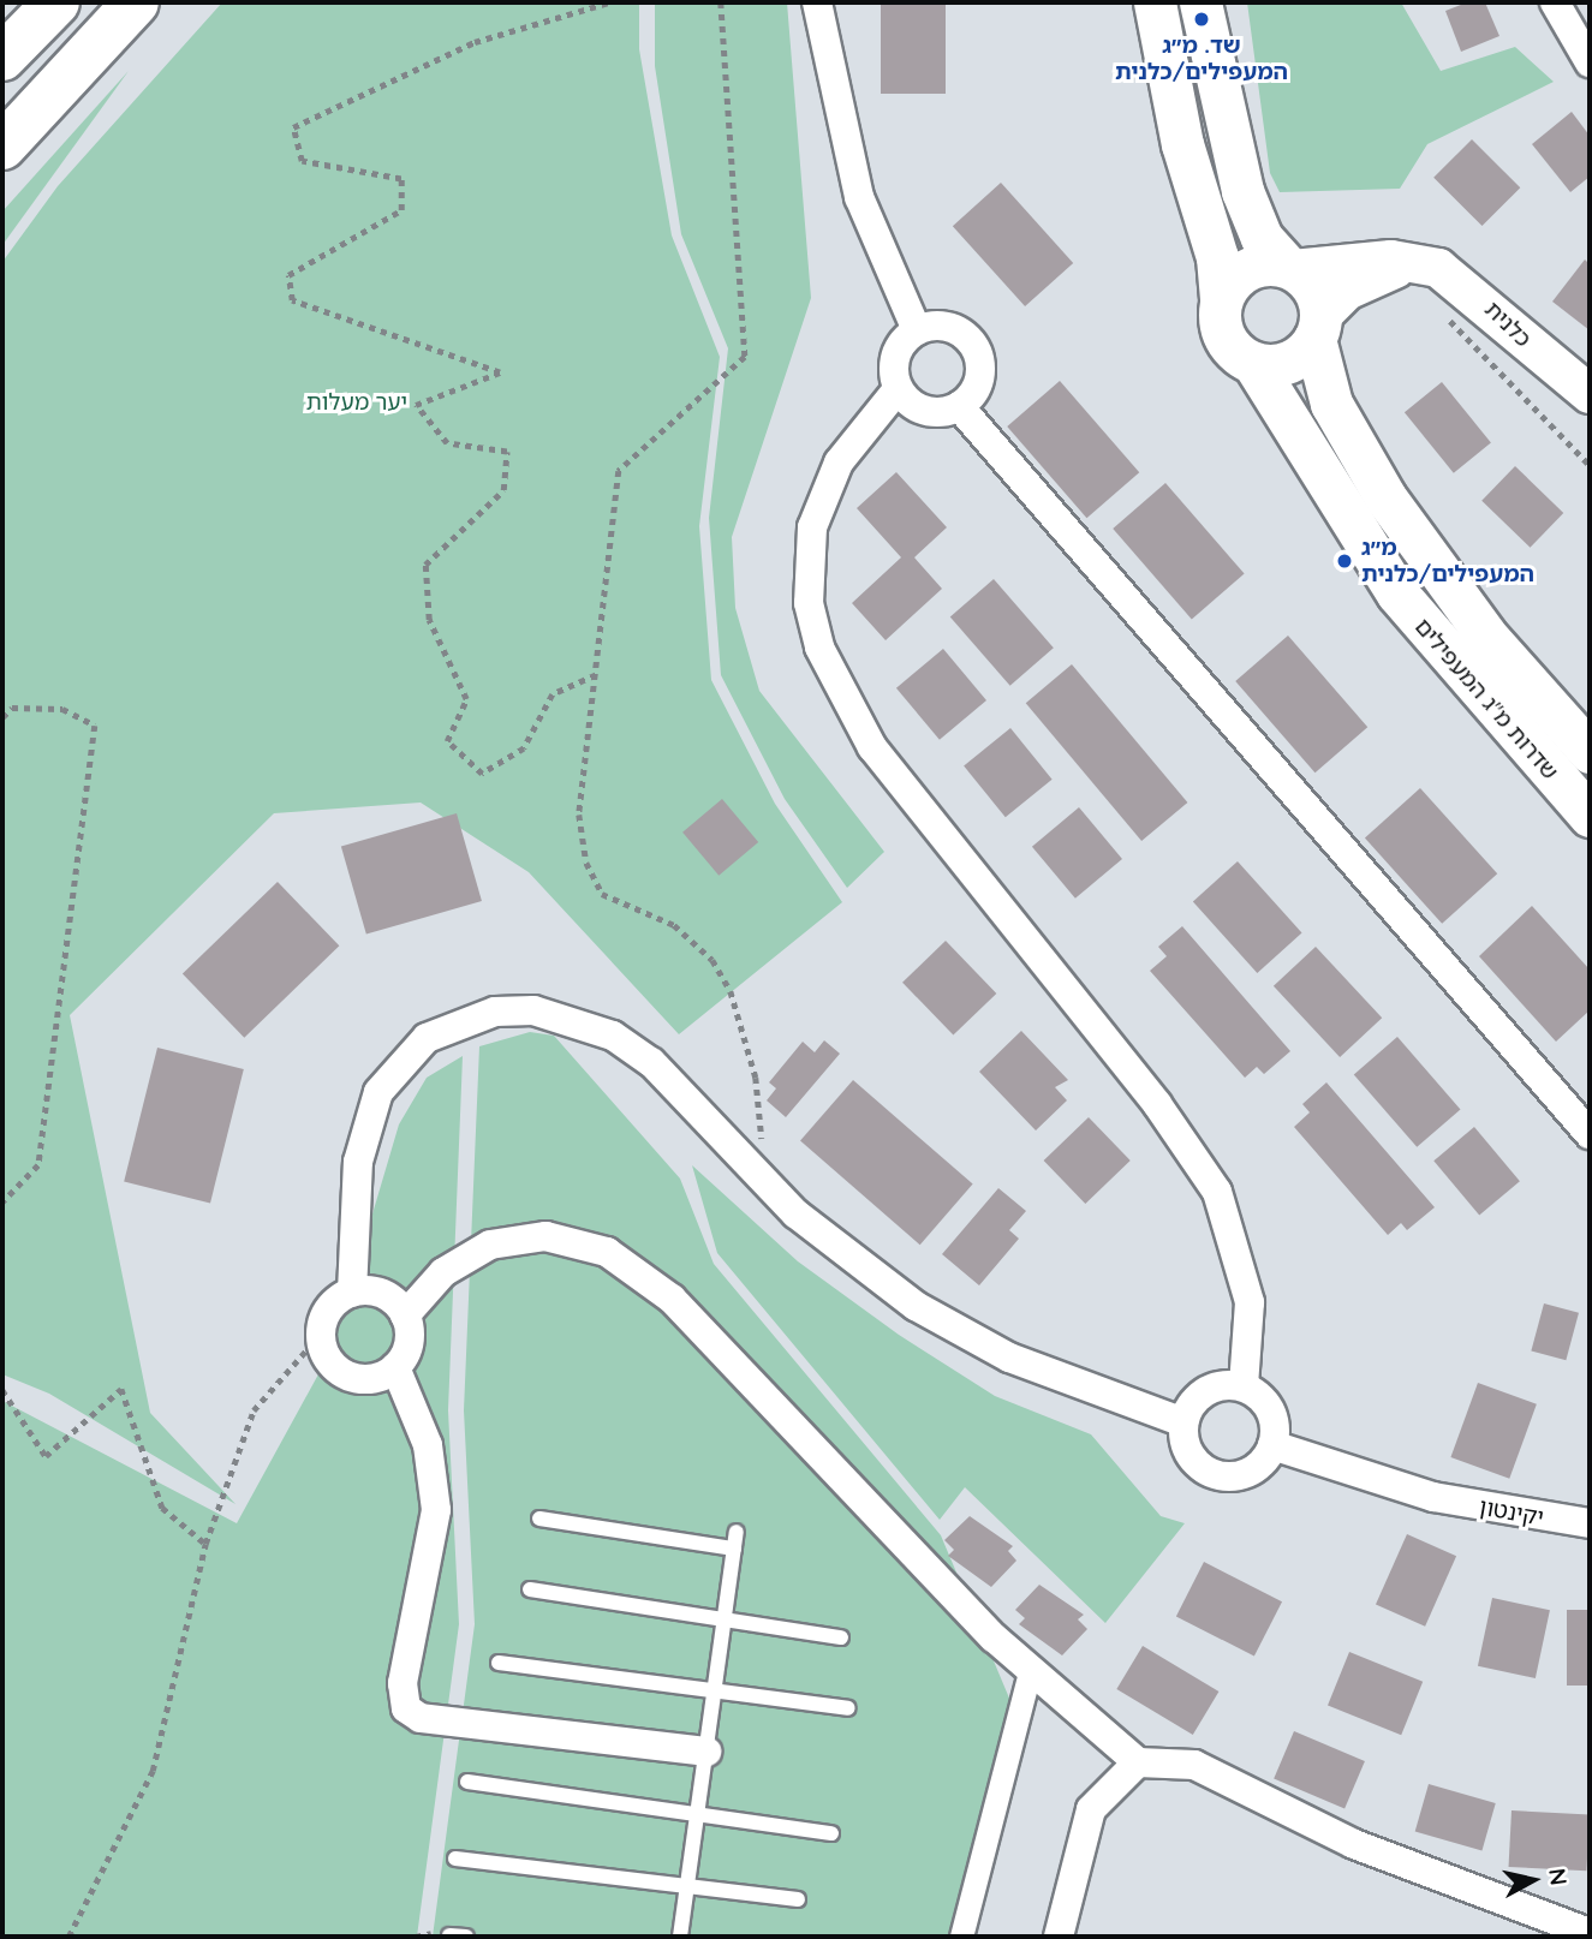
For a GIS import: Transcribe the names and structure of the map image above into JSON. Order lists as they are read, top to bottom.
{
  "streets": {
    "main road": ["שדרות מ\"ג המעפילים"],
    "street": ["כלנית", "יקינטון"]
  },
  "parks": ["יער מעלות"],
  "places": ["שד. מ״ג המעפילים/כלנית", "מ״ג המעפילים/כלנית"],
  "north": "right"
}
